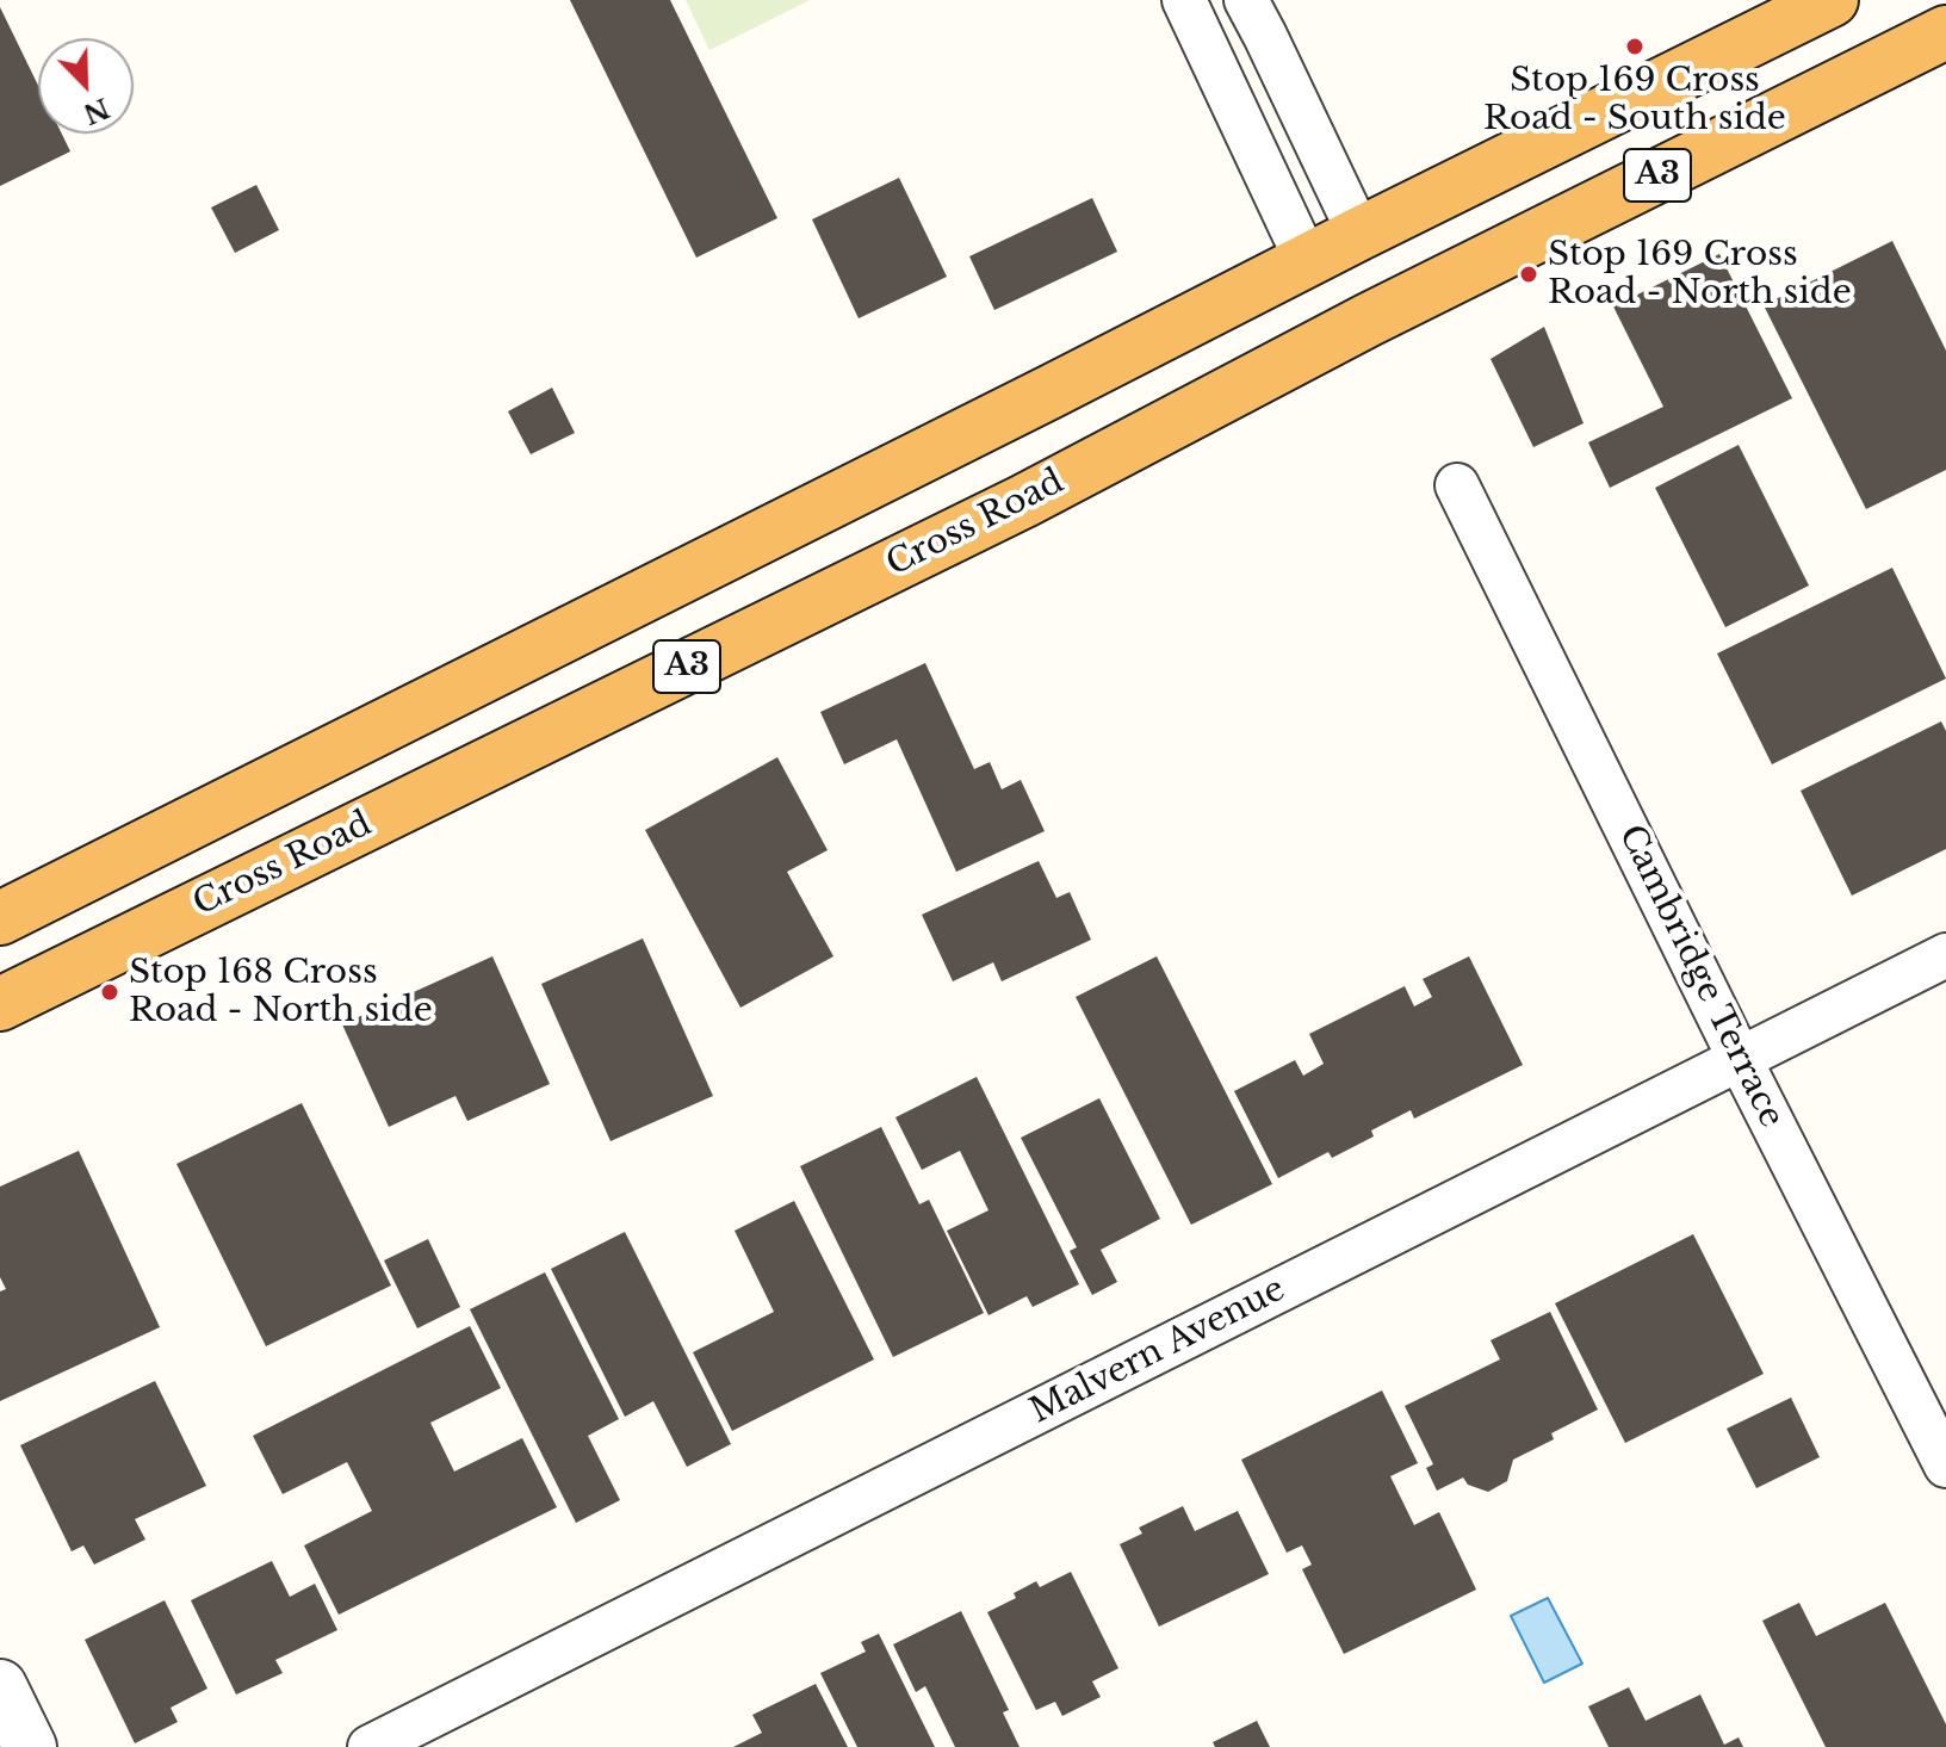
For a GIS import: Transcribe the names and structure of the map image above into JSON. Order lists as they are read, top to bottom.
{
  "streets": {
    "highway": ["A3", "Cross Road"],
    "street": ["Cambridge Terrace", "Malvern Avenue"]
  },
  "crossings": [
    ["Cambridge Terrace", "Malvern Avenue"]
  ],
  "places": ["Stop 169 Cross Road - South side", "Stop 169 Cross Road - North side", "Stop 168 Cross Road - North side"],
  "north": "bottom right"
}
